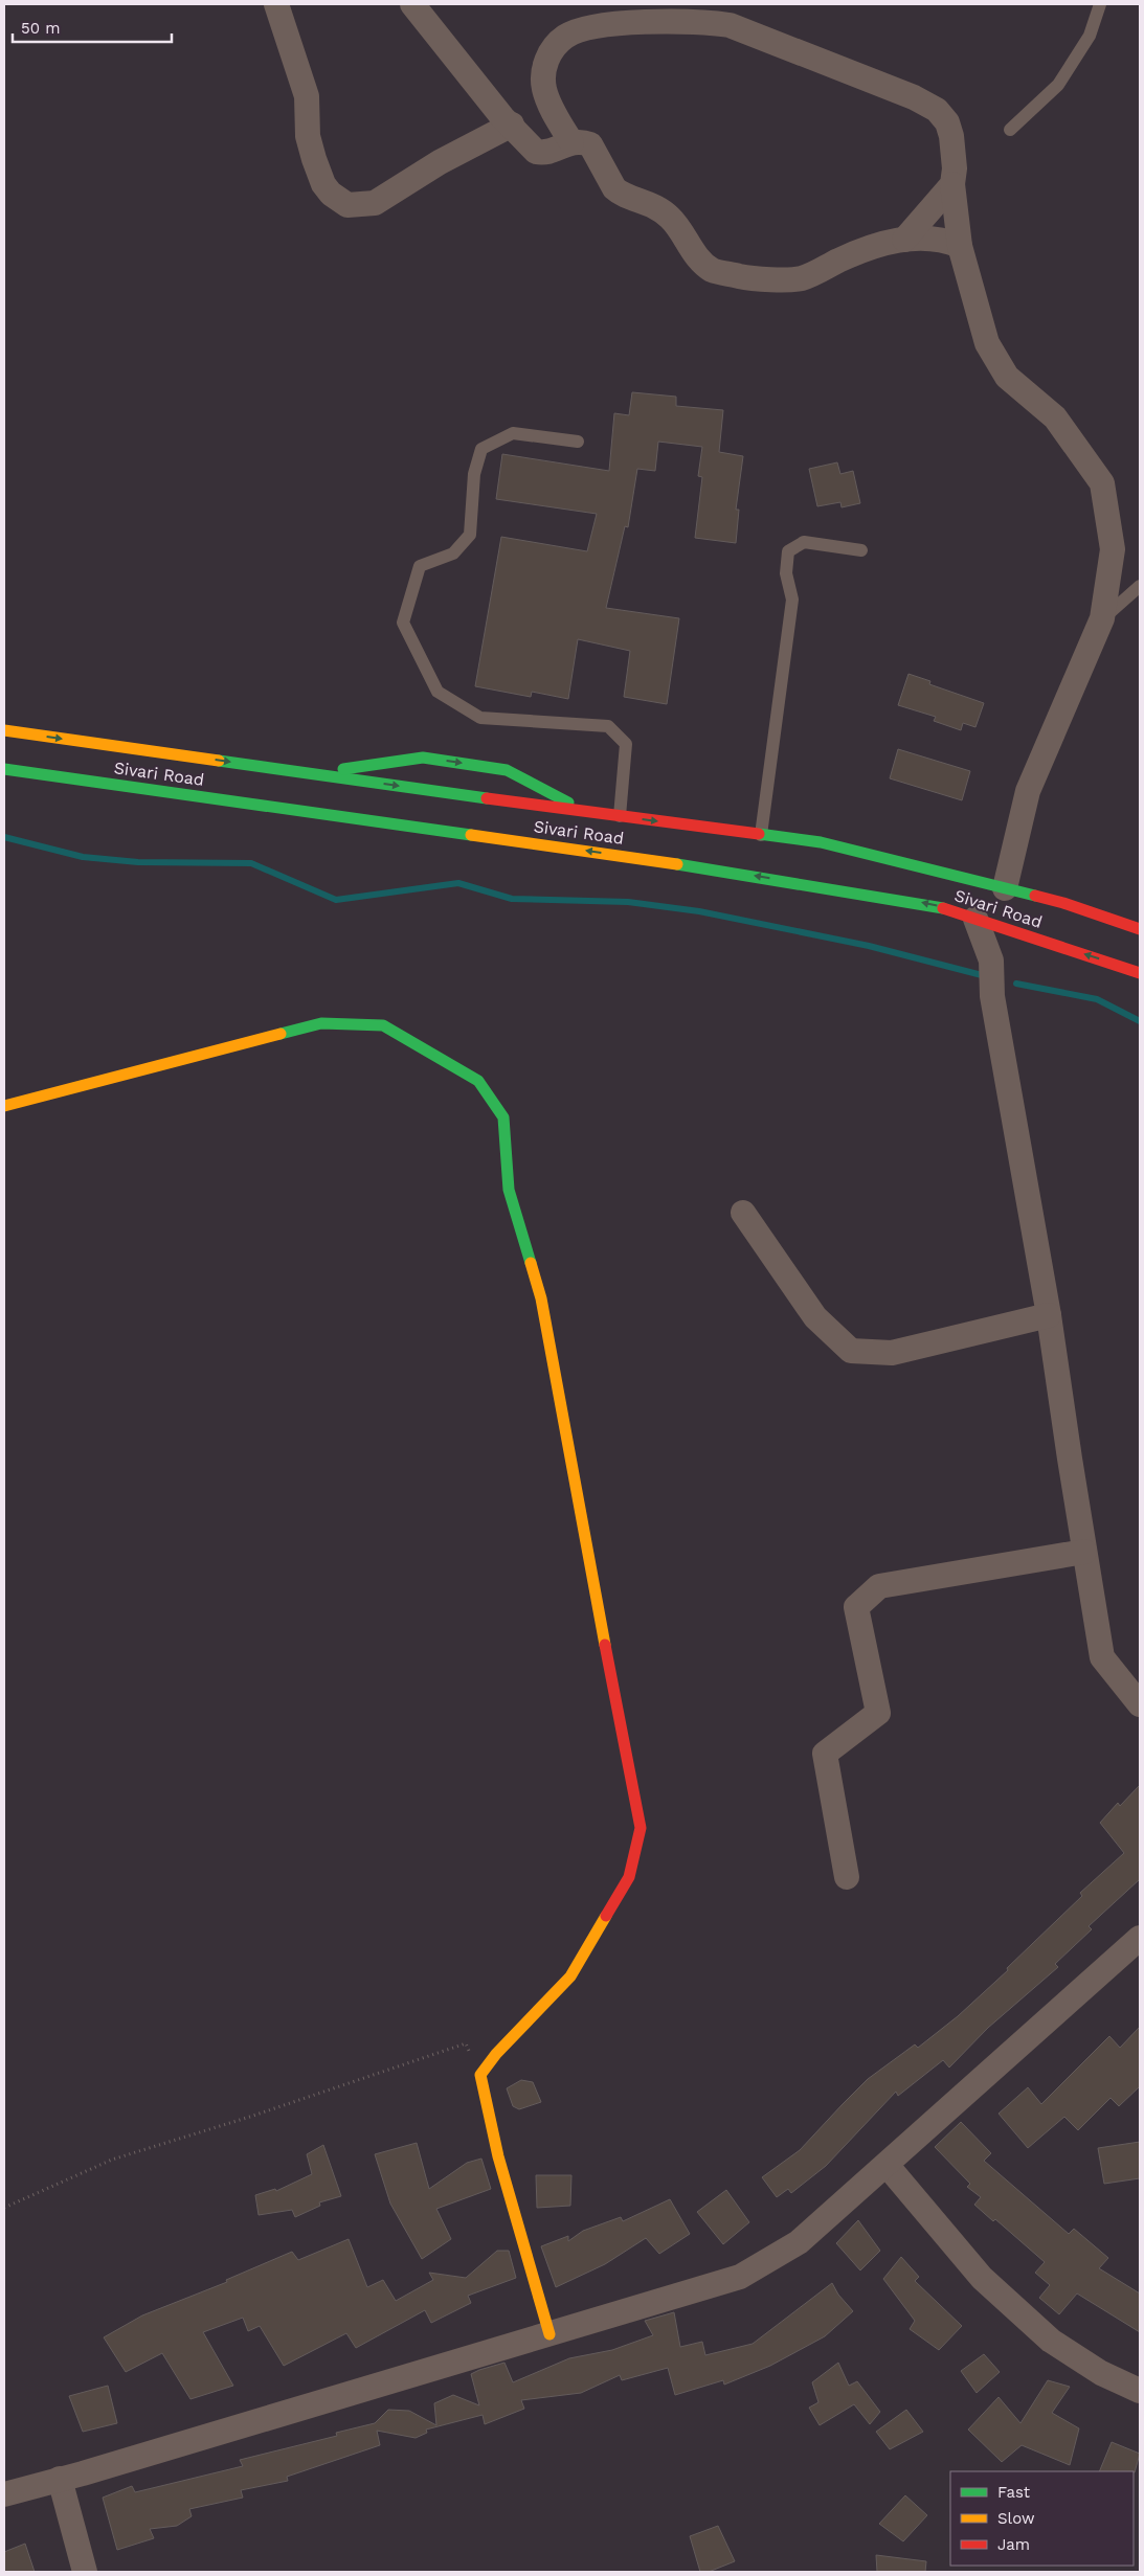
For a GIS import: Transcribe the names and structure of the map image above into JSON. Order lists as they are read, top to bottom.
{
  "streets": {
    "main road": ["Sivari Road"]
  },
  "legend": ["Fast", "Slow", "Jam"],
  "scale_bar": "50 m"
}
